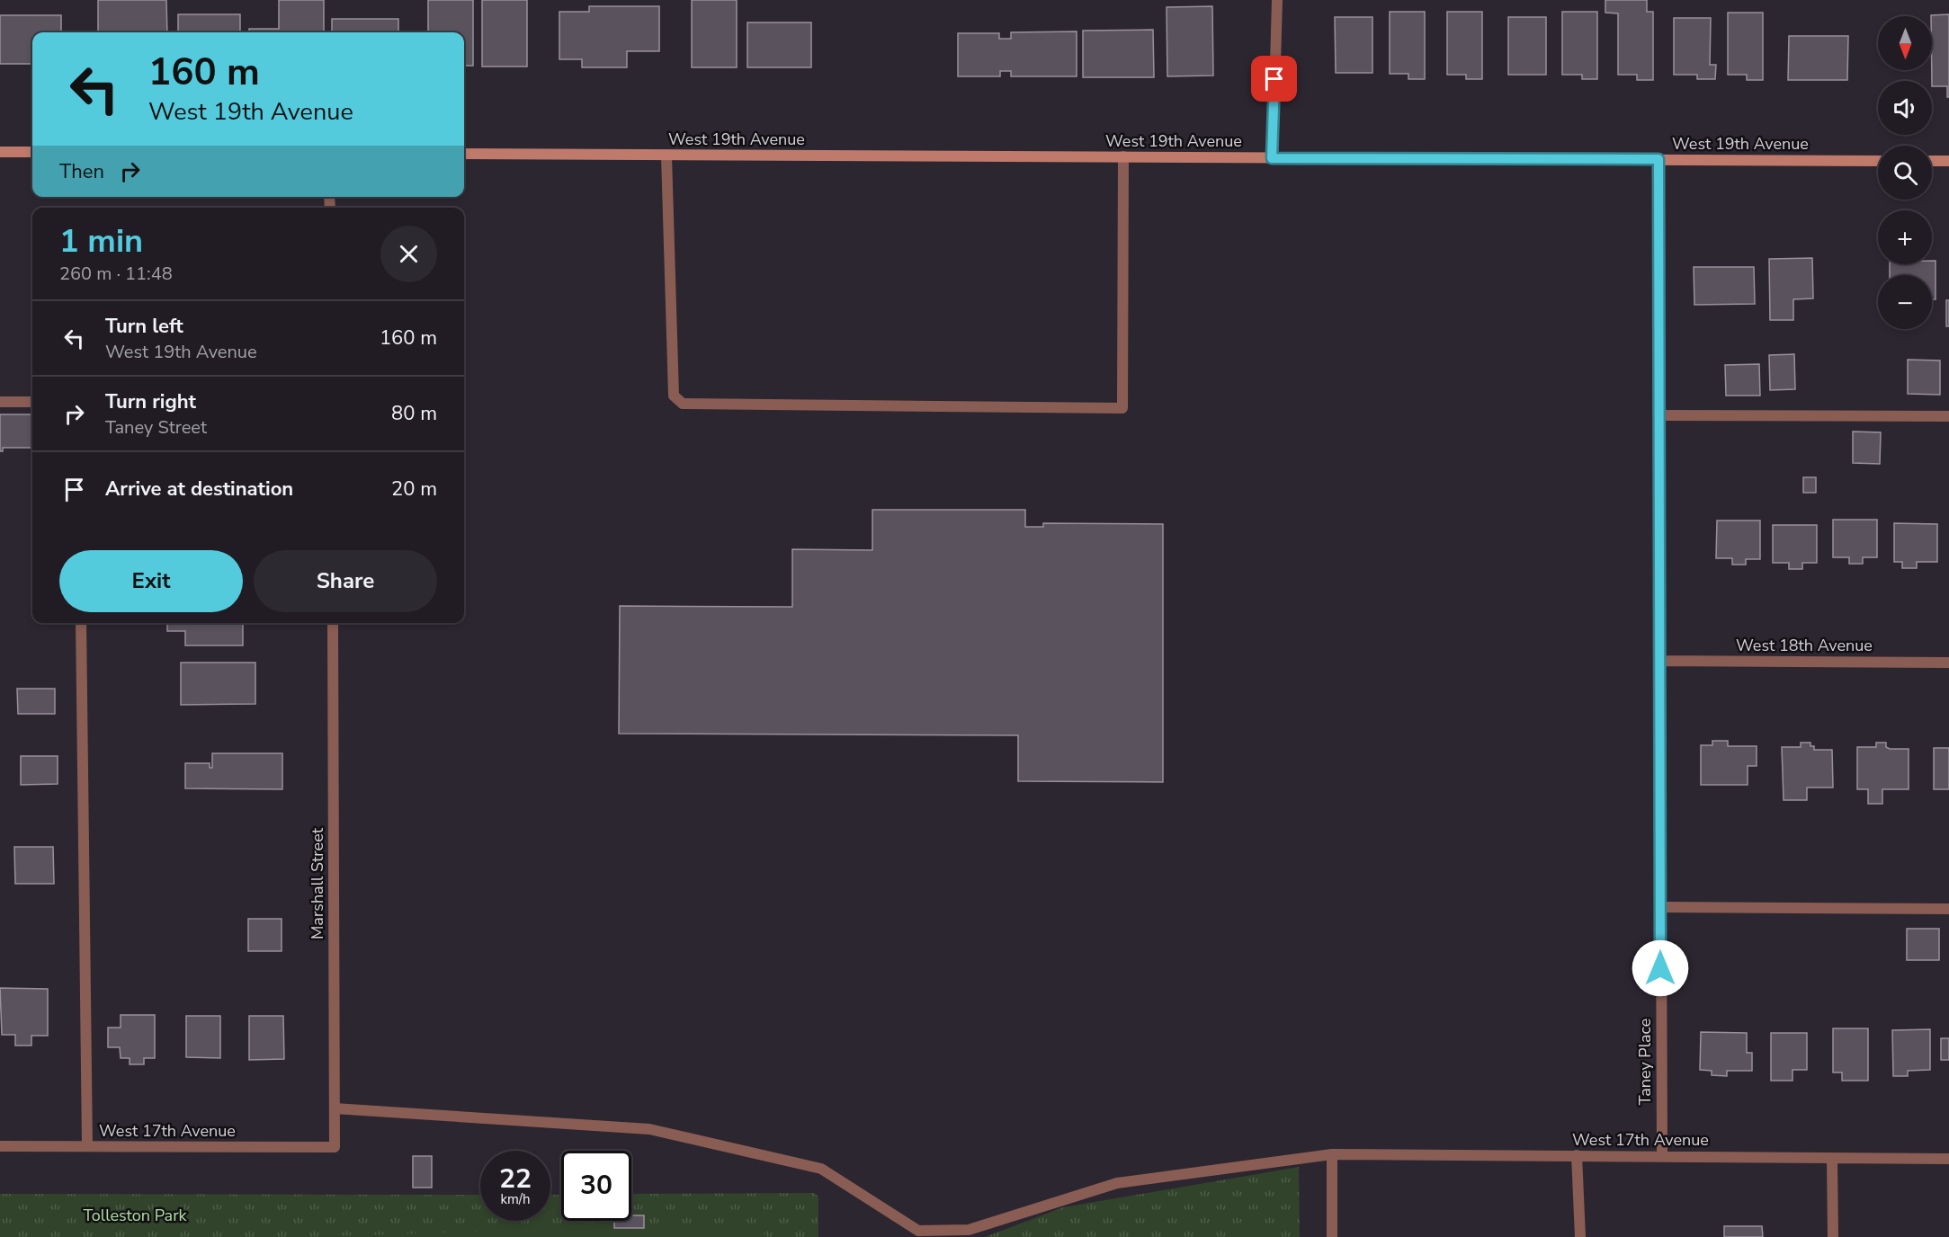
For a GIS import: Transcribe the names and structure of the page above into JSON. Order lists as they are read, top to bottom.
{
  "streets": {
    "street": [
      "West 19th Avenue",
      "West 18th Avenue",
      "Marshall Street",
      "Taney Place",
      "West 17th Avenue"
    ]
  },
  "crossings": [
    ["West 19th Avenue", "Taney Place"],
    ["West 18th Avenue", "Taney Place"],
    ["Marshall Street", "West 17th Avenue"],
    ["Taney Place", "West 17th Avenue"]
  ],
  "parks": ["Tolleston Park"],
  "north": "bottom",
  "page": {
    "map_buttons": ["+", "−"],
    "turn": ["160 m", "West 19th Avenue"],
    "then": "Then",
    "heading": ["1 min", "260 m · 11:48"],
    "list": [
      {
        "name": "Turn left",
        "note": "West 19th Avenue",
        "value": "160 m"
      },
      {
        "name": "Turn right",
        "note": "Taney Street",
        "value": "80 m"
      },
      {
        "name": "Arrive at destination",
        "value": "20 m"
      }
    ],
    "buttons": ["Exit", "Share"],
    "speed": "22 km/h",
    "limit": "30"
  }
}
